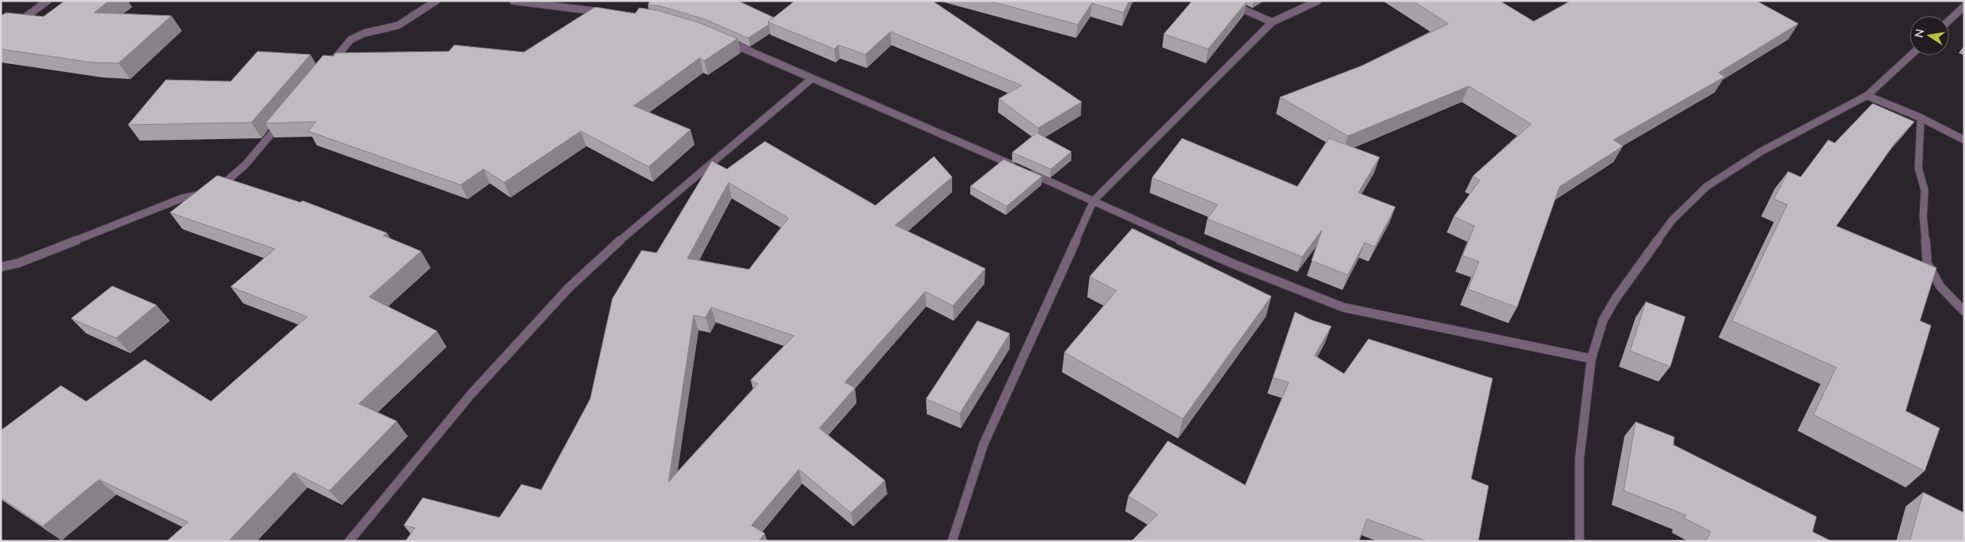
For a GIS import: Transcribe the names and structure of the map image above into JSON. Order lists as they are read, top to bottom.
{
  "north": "left"
}
